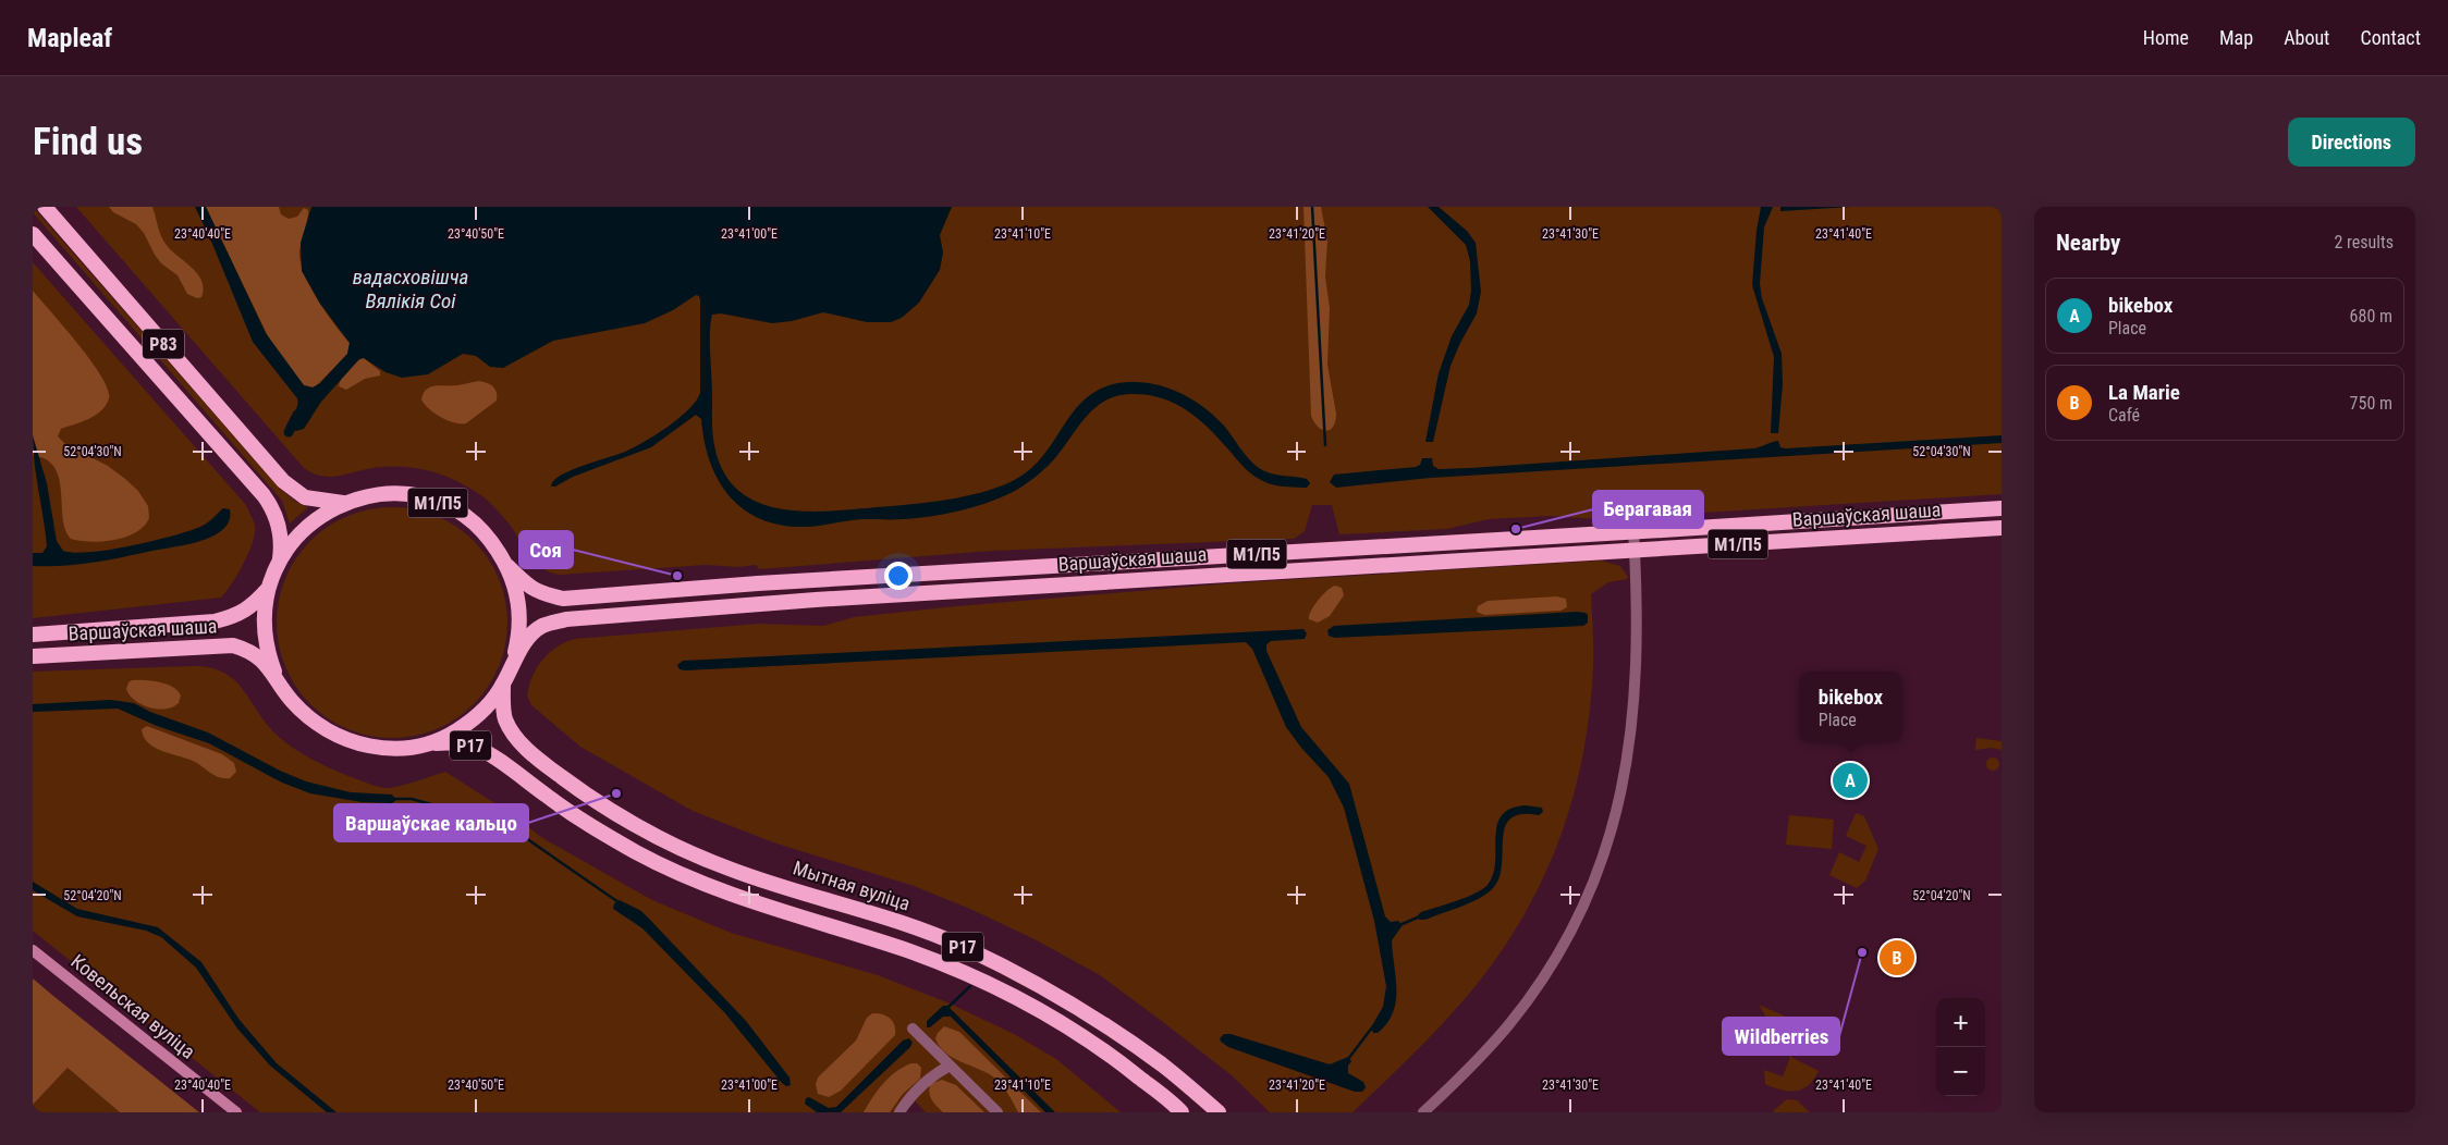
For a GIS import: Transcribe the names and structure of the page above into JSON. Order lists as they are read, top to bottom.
{
  "streets": {
    "highway": [
      "Р83",
      "М1/П5",
      "Варшаўская шаша",
      "Р17",
      "Мытная вуліца"
    ],
    "main road": ["Ковельская вуліца"]
  },
  "crossings": [
    ["Р83", "Варшаўская шаша"],
    ["Варшаўская шаша", "Р17"],
    ["Варшаўская шаша", "Мытная вуліца"]
  ],
  "water": ["вадасховішча Вялікія Соі"],
  "places": [
    "Берагавая",
    "Соя",
    "Варшаўскае кальцо",
    "Wildberries"
  ],
  "page": {
    "header": "Mapleaf",
    "nav": [
      "Home",
      "Map",
      "About",
      "Contact"
    ],
    "buttons": "Directions",
    "title": "Find us",
    "heading": ["Nearby", "2 results"],
    "list": [
      {
        "mark": "A",
        "name": "bikebox",
        "note": "Place",
        "value": "680 m"
      },
      {
        "mark": "B",
        "name": "La Marie",
        "note": "Café",
        "value": "750 m"
      }
    ],
    "popup": ["bikebox", "Place"],
    "pins": ["A", "B"],
    "map_buttons": ["+", "−"]
  },
  "coordinates": [
    "23°40'40\"E",
    "23°40'50\"E",
    "23°41'00\"E",
    "23°41'10\"E",
    "23°41'20\"E",
    "23°41'30\"E",
    "23°41'40\"E",
    "52°04'30\"N",
    "52°04'20\"N"
  ]
}
